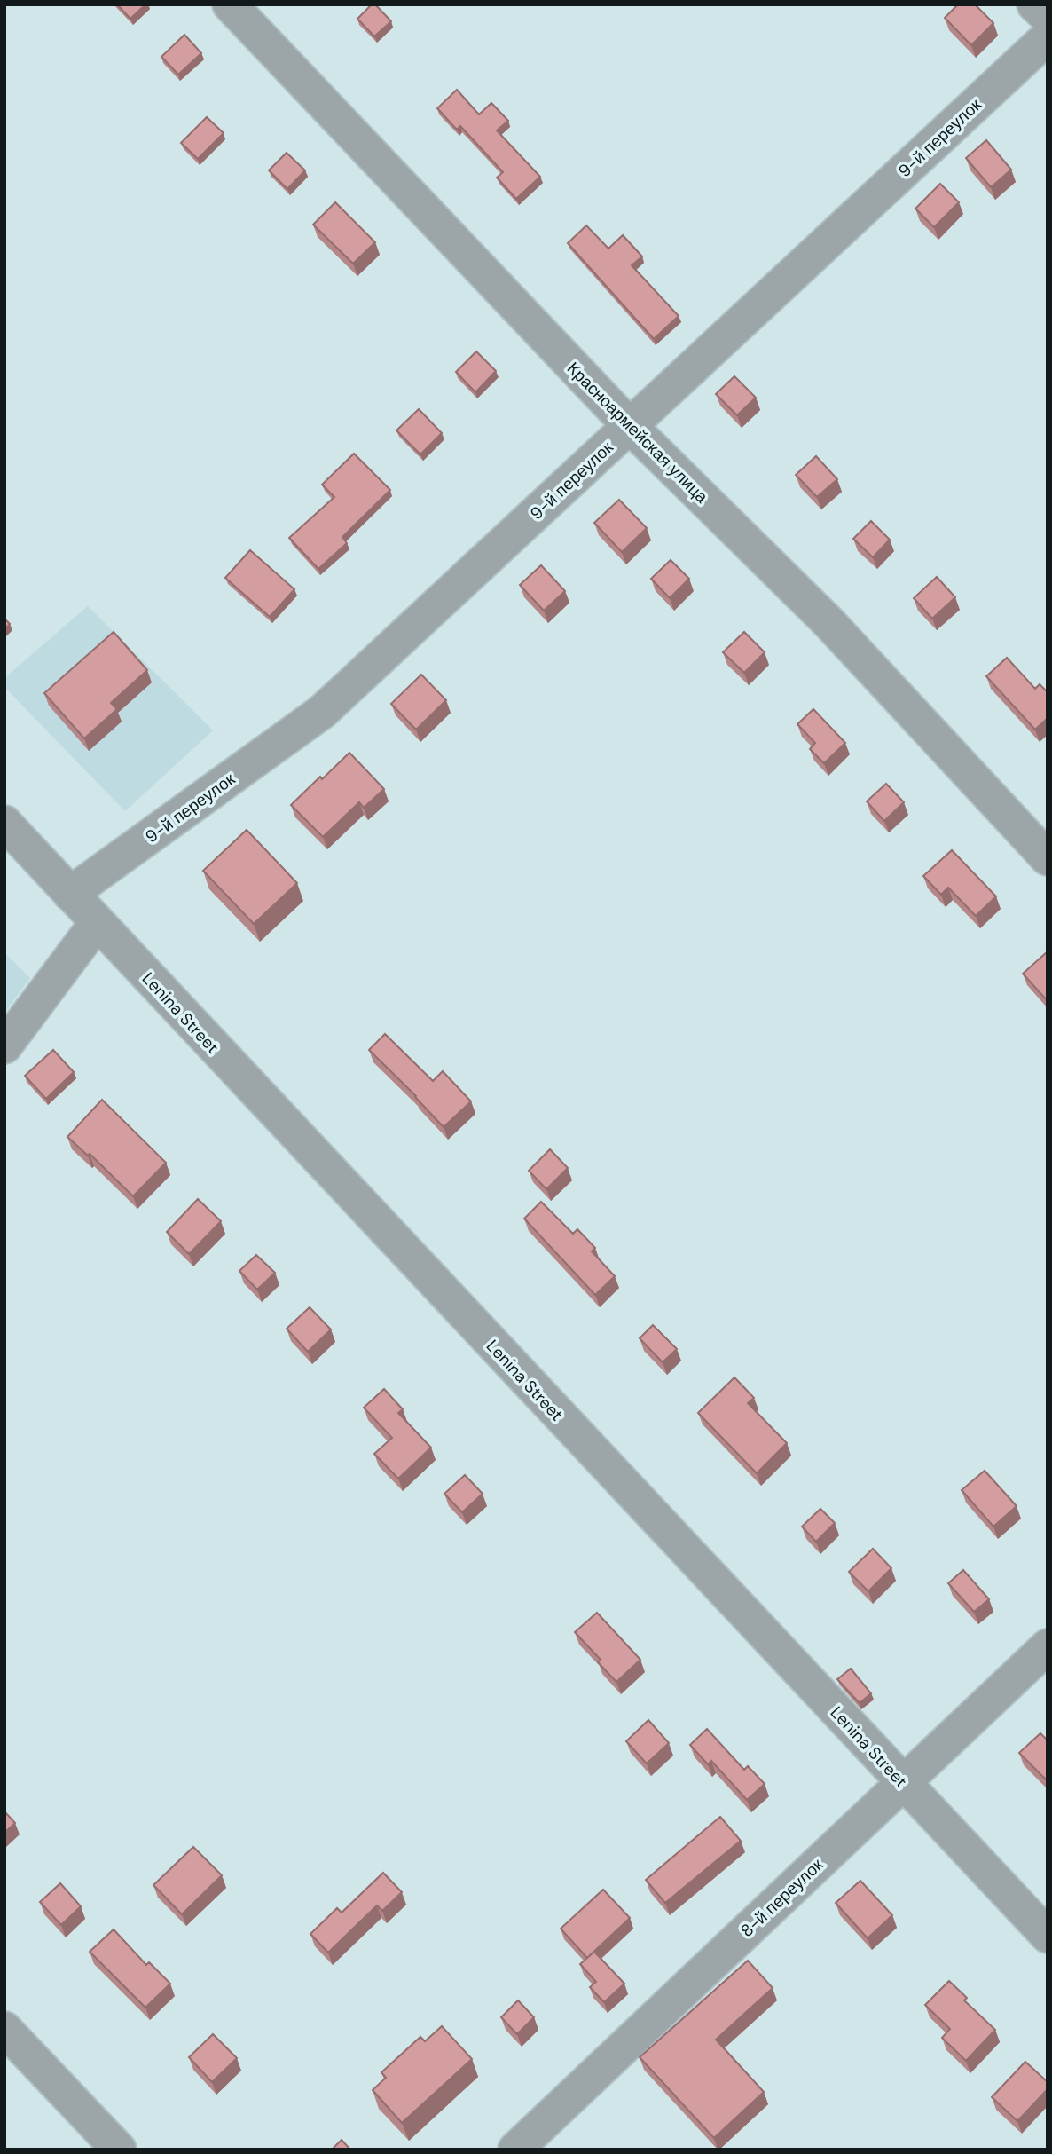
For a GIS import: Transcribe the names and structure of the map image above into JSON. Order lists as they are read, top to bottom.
{
  "streets": {
    "street": [
      "9-й переулок",
      "Красноармейская улица",
      "Lenina Street",
      "8-й переулок"
    ]
  },
  "crossings": [
    ["9-й переулок", "Красноармейская улица"],
    ["9-й переулок", "Lenina Street"],
    ["Lenina Street", "8-й переулок"]
  ]
}
